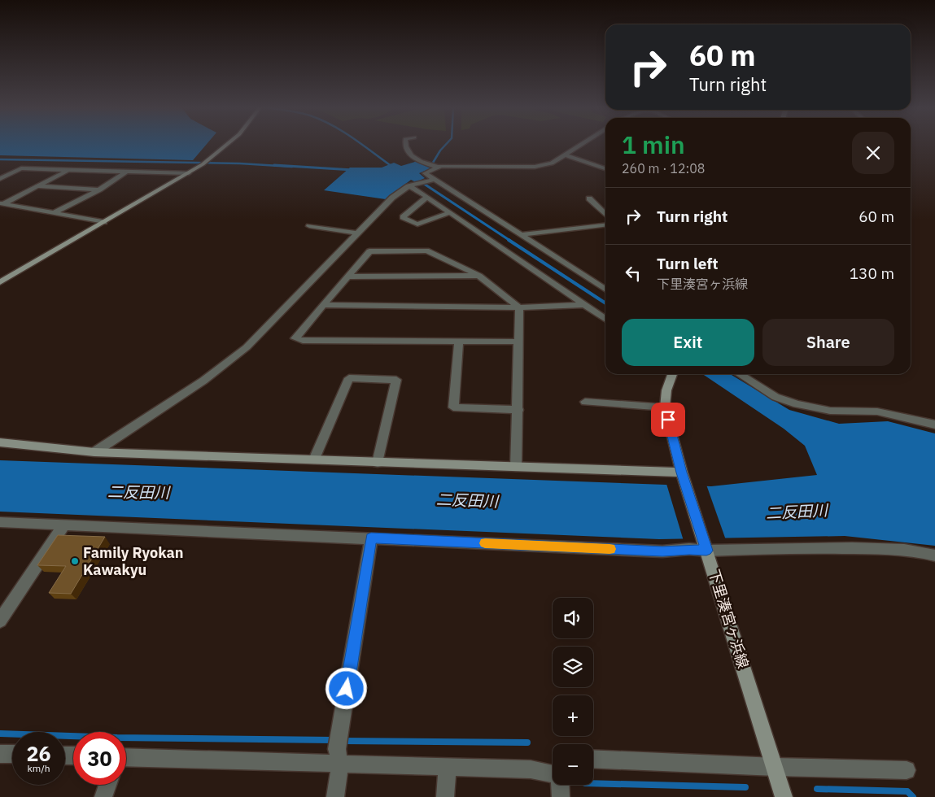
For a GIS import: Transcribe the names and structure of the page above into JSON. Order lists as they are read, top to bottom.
{
  "streets": {
    "street": ["下里湊宮ヶ浜線"]
  },
  "water": ["二反田川"],
  "places": ["Family Ryokan Kawakyu"],
  "page": {
    "turn": ["60 m", "Turn right"],
    "heading": ["1 min", "260 m · 12:08"],
    "list": [
      {
        "name": "Turn right",
        "value": "60 m"
      },
      {
        "name": "Turn left",
        "note": "下里湊宮ヶ浜線",
        "value": "130 m"
      }
    ],
    "buttons": ["Exit", "Share"],
    "map_buttons": ["+", "−"],
    "speed": "26 km/h",
    "limit": "30"
  }
}
